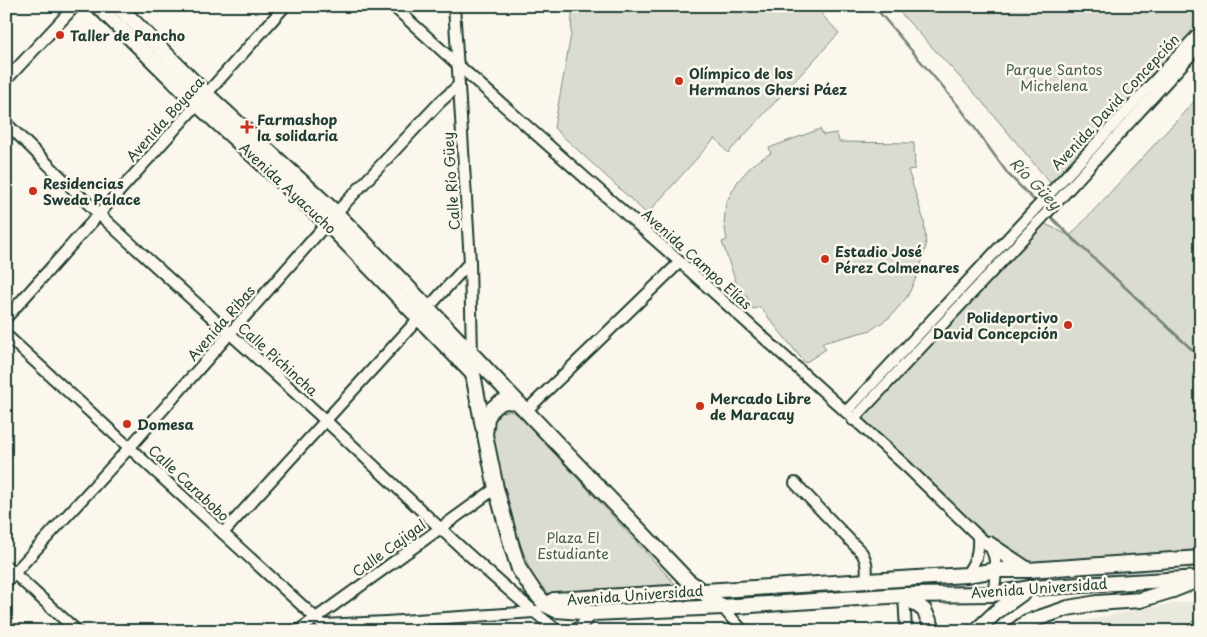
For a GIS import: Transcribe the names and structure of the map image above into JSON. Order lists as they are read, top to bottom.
{
  "streets": {
    "street": [
      "Avenida David Concepción",
      "Avenida Boyaca",
      "Calle Río Güey",
      "Avenida Ayacucho",
      "Avenida Campo Elías",
      "Avenida Ribas",
      "Calle Pichincha",
      "Calle Carabobo",
      "Calle Cajigal",
      "Avenida Universidad"
    ]
  },
  "crossings": [
    ["Avenida David Concepción", "Avenida Campo Elías"],
    ["Avenida Boyaca", "Avenida Ayacucho"],
    ["Avenida Boyaca", "Calle Pichincha"],
    ["Calle Río Güey", "Avenida Ayacucho"],
    ["Calle Río Güey", "Avenida Campo Elías"],
    ["Calle Río Güey", "Avenida Ribas"],
    ["Avenida Ayacucho", "Avenida Ribas"],
    ["Avenida Ayacucho", "Avenida Universidad"],
    ["Avenida Ribas", "Calle Pichincha"],
    ["Avenida Ribas", "Calle Carabobo"],
    ["Calle Pichincha", "Calle Cajigal"],
    ["Calle Pichincha", "Avenida Universidad"],
    ["Calle Carabobo", "Calle Cajigal"]
  ],
  "water": ["Río Güey"],
  "parks": ["Parque Santos Michelena", "Plaza El Estudiante"],
  "places": {
    "other": [
      "Taller de Pancho",
      "Olímpico de los Hermanos Ghersi Páez",
      "Residencias Sweda Palace",
      "Estadio José Pérez Colmenares",
      "Polideportivo David Concepción",
      "Mercado Libre de Maracay",
      "Domesa"
    ],
    "health": ["Farmashop la solidaria"]
  }
}
